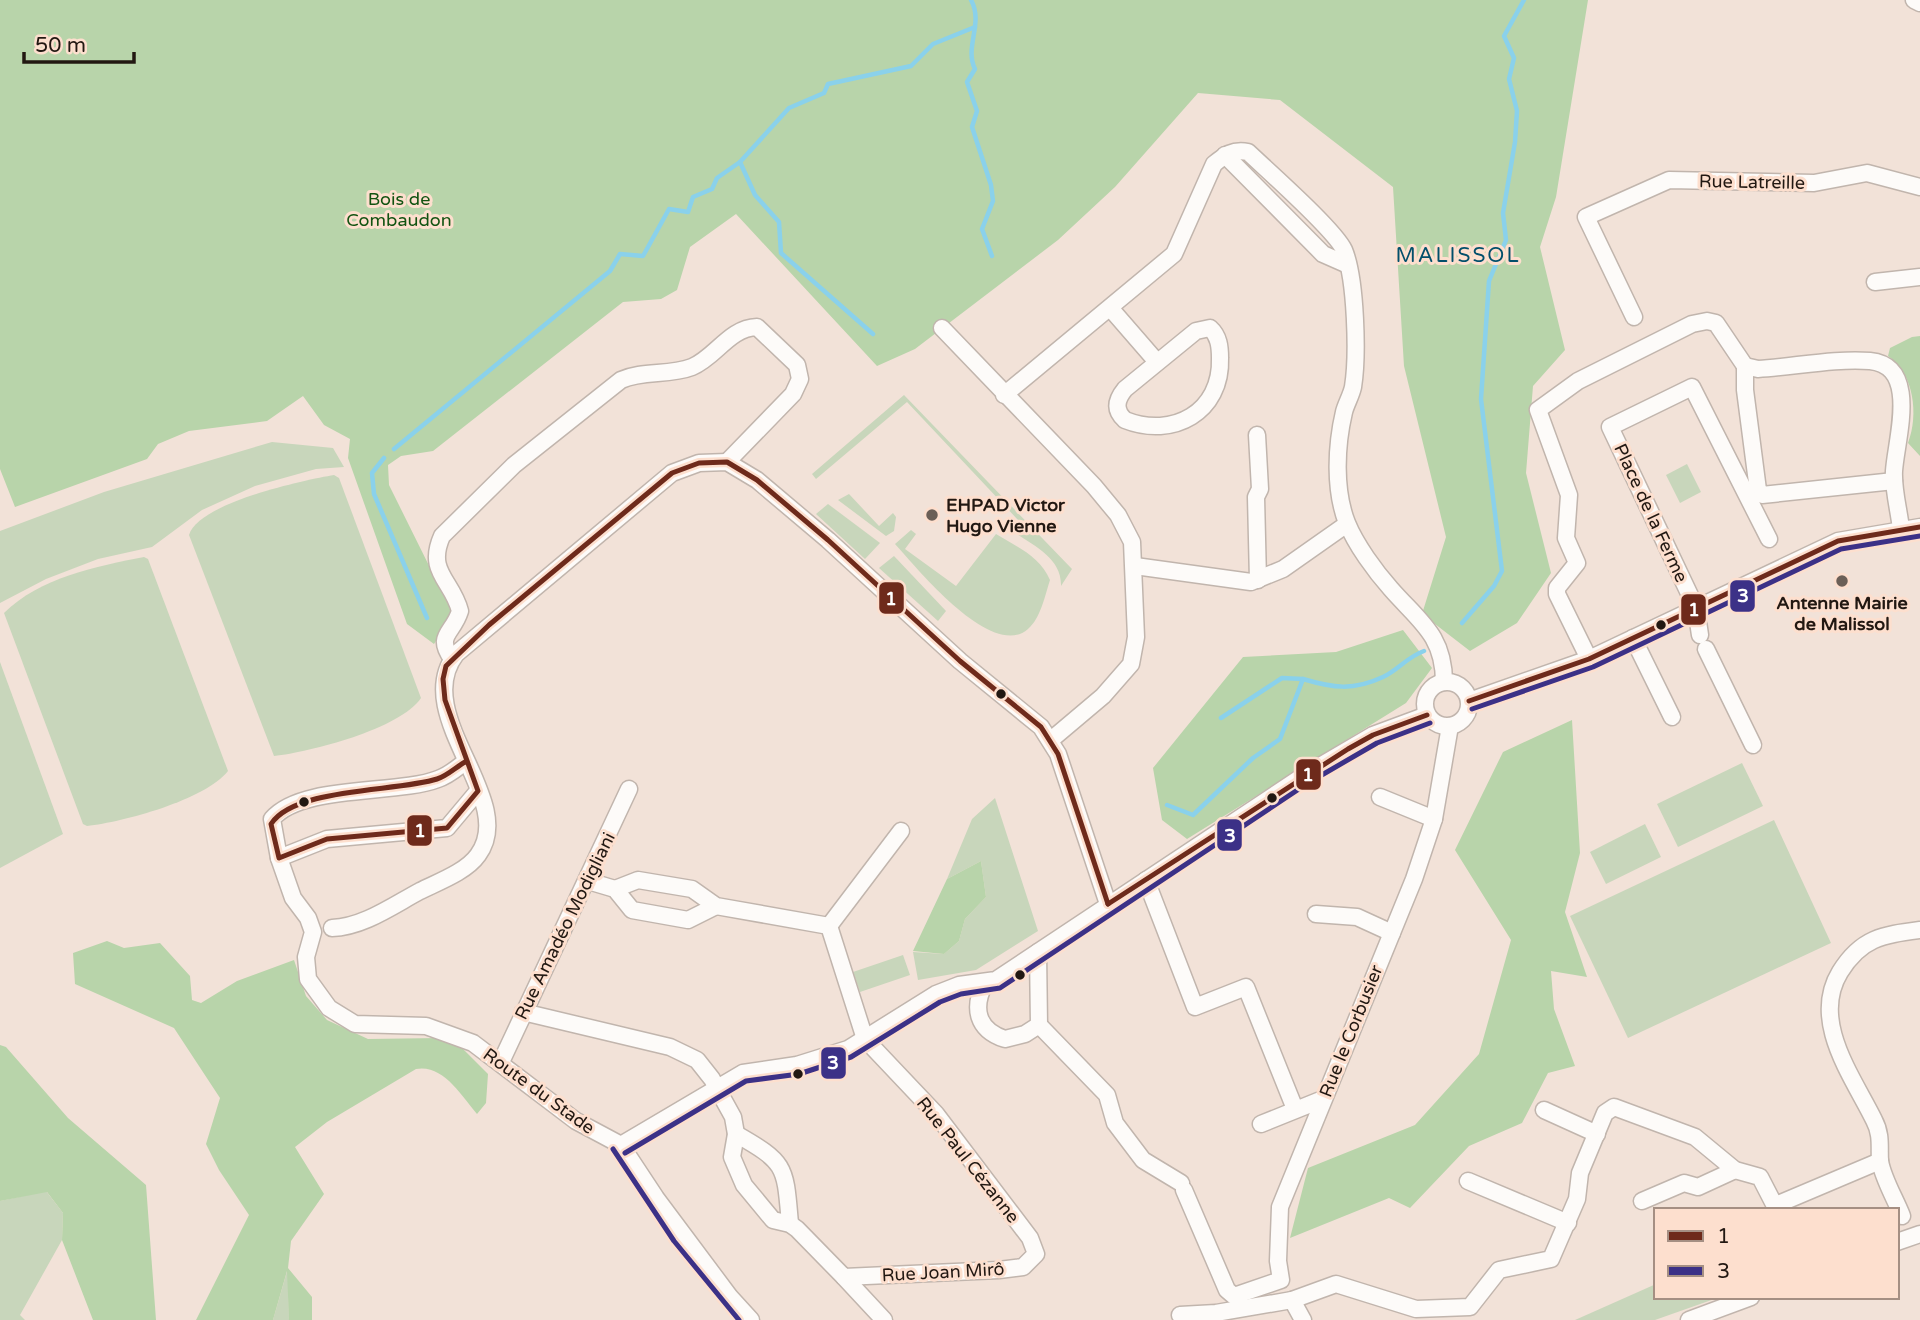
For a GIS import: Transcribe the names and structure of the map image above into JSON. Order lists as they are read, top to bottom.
{
  "streets": {
    "street": [
      "Rue Latreille",
      "Place de la Ferme",
      "Rue Amadéo Modigliani",
      "Rue le Corbusier",
      "Route du Stade",
      "Rue Paul Cézanne",
      "Rue Joan Mirô"
    ]
  },
  "crossings": [
    ["Rue Amadéo Modigliani", "Route du Stade"],
    ["Rue Amadéo Modigliani", "Rue Joan Mirô"],
    ["Rue Paul Cézanne", "Rue Joan Mirô"]
  ],
  "districts": ["MALISSOL"],
  "parks": ["Bois de Combaudon"],
  "places": ["EHPAD Victor Hugo Vienne", "Antenne Mairie de Malissol"],
  "lines": ["transit line 1", "transit line 3"],
  "legend": ["1", "3"],
  "scale_bar": "50 m"
}
